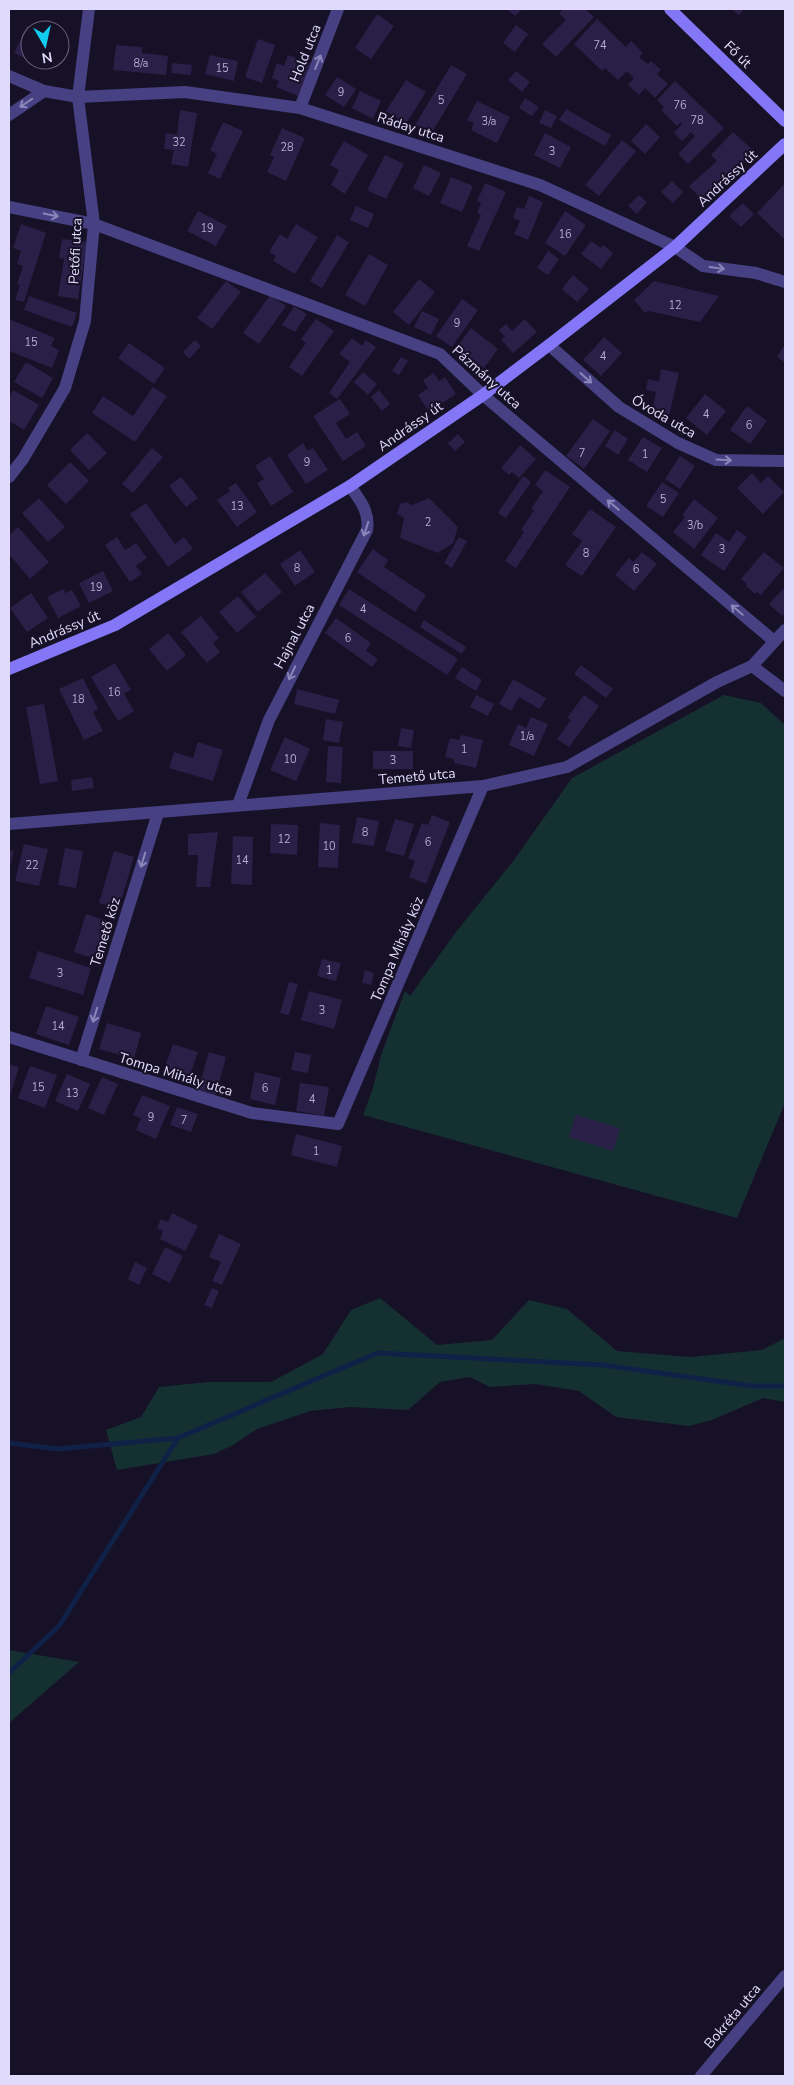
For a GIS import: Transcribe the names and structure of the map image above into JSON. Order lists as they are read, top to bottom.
{
  "streets": {
    "main road": ["Fő út", "Andrássy út"],
    "street": [
      "Hold utca",
      "Ráday utca",
      "Petőfi utca",
      "Pázmány utca",
      "Óvoda utca",
      "Hajnal utca",
      "Temető utca",
      "Temető köz",
      "Tompa Mihály köz",
      "Tompa Mihály utca",
      "Bokréta utca"
    ]
  },
  "crossings": [
    ["Hold utca", "Ráday utca"],
    ["Ráday utca", "Andrássy út"],
    ["Ráday utca", "Petőfi utca"],
    ["Andrássy út", "Pázmány utca"],
    ["Andrássy út", "Óvoda utca"],
    ["Andrássy út", "Hajnal utca"],
    ["Petőfi utca", "Pázmány utca"],
    ["Pázmány utca", "Temető utca"],
    ["Hajnal utca", "Temető utca"],
    ["Temető utca", "Temető köz"],
    ["Temető utca", "Tompa Mihály köz"],
    ["Temető köz", "Tompa Mihály utca"],
    ["Tompa Mihály köz", "Tompa Mihály utca"]
  ],
  "one_way": [
    "Hold utca",
    "Óvoda utca",
    "Hajnal utca",
    "Temető köz"
  ],
  "house_numbers": [
    "74",
    "8/a",
    "15",
    "9",
    "5",
    "76",
    "78",
    "3/a",
    "32",
    "28",
    "3",
    "19",
    "16",
    "12",
    "9",
    "15",
    "4",
    "4",
    "6",
    "7",
    "1",
    "9",
    "5",
    "13",
    "2",
    "3/b",
    "3",
    "8",
    "8",
    "6",
    "19",
    "4",
    "6",
    "16",
    "18",
    "1/a",
    "1",
    "10",
    "3",
    "8",
    "12",
    "6",
    "10",
    "14",
    "22",
    "1",
    "3",
    "3",
    "14",
    "15",
    "6",
    "13",
    "4",
    "9",
    "7",
    "1"
  ],
  "north": "bottom"
}
